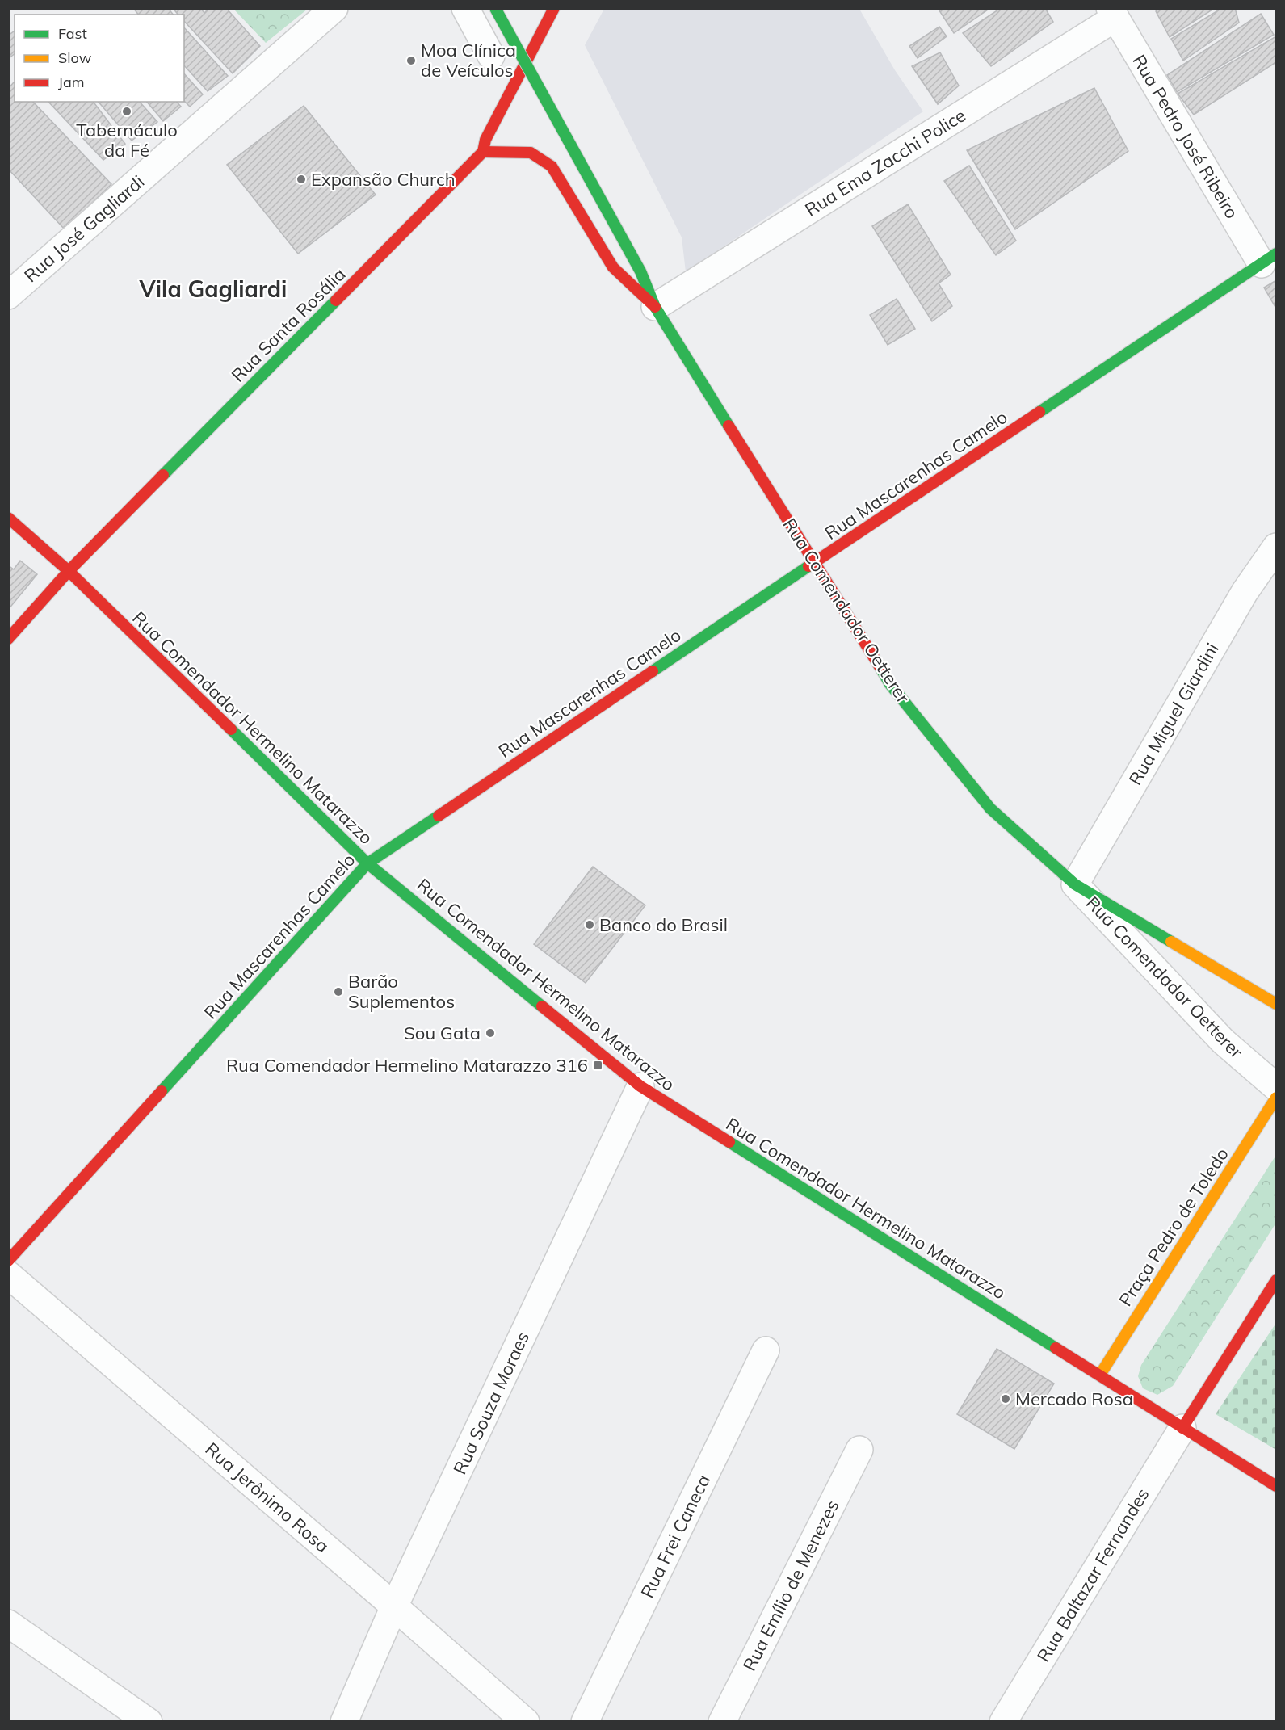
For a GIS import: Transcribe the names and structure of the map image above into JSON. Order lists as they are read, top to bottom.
{
  "streets": {
    "main road": [
      "Rua Santa Rosália",
      "Rua Mascarenhas Camelo",
      "Rua Comendador Oetterer",
      "Rua Comendador Hermelino Matarazzo",
      "Praça Pedro de Toledo"
    ],
    "street": [
      "Rua Pedro José Ribeiro",
      "Rua Ema Zacchi Police",
      "Rua José Gagliardi",
      "Rua Miguel Giardini",
      "Rua Souza Moraes",
      "Rua Jerônimo Rosa",
      "Rua Frei Caneca",
      "Rua Baltazar Fernandes",
      "Rua Emílio de Menezes"
    ]
  },
  "crossings": [
    ["Rua Pedro José Ribeiro", "Rua Ema Zacchi Police"],
    ["Rua Pedro José Ribeiro", "Rua Mascarenhas Camelo"],
    ["Rua Ema Zacchi Police", "Rua Comendador Oetterer"],
    ["Rua Santa Rosália", "Rua Comendador Oetterer"],
    ["Rua Santa Rosália", "Rua Comendador Hermelino Matarazzo"],
    ["Rua Mascarenhas Camelo", "Rua Comendador Oetterer"],
    ["Rua Mascarenhas Camelo", "Rua Comendador Hermelino Matarazzo"],
    ["Rua Comendador Oetterer", "Rua Miguel Giardini"],
    ["Rua Comendador Hermelino Matarazzo", "Praça Pedro de Toledo"],
    ["Rua Comendador Hermelino Matarazzo", "Rua Souza Moraes"],
    ["Rua Comendador Hermelino Matarazzo", "Rua Baltazar Fernandes"],
    ["Rua Souza Moraes", "Rua Jerônimo Rosa"]
  ],
  "districts": ["Vila Gagliardi"],
  "places": {
    "other": [
      "Moa Clínica de Veículos",
      "Tabernáculo da Fé",
      "Expansão Church",
      "Banco do Brasil",
      "Barão Suplementos",
      "Sou Gata",
      "Mercado Rosa"
    ],
    "transit": ["Rua Comendador Hermelino Matarazzo 316"]
  },
  "legend": ["Fast", "Slow", "Jam"]
}
